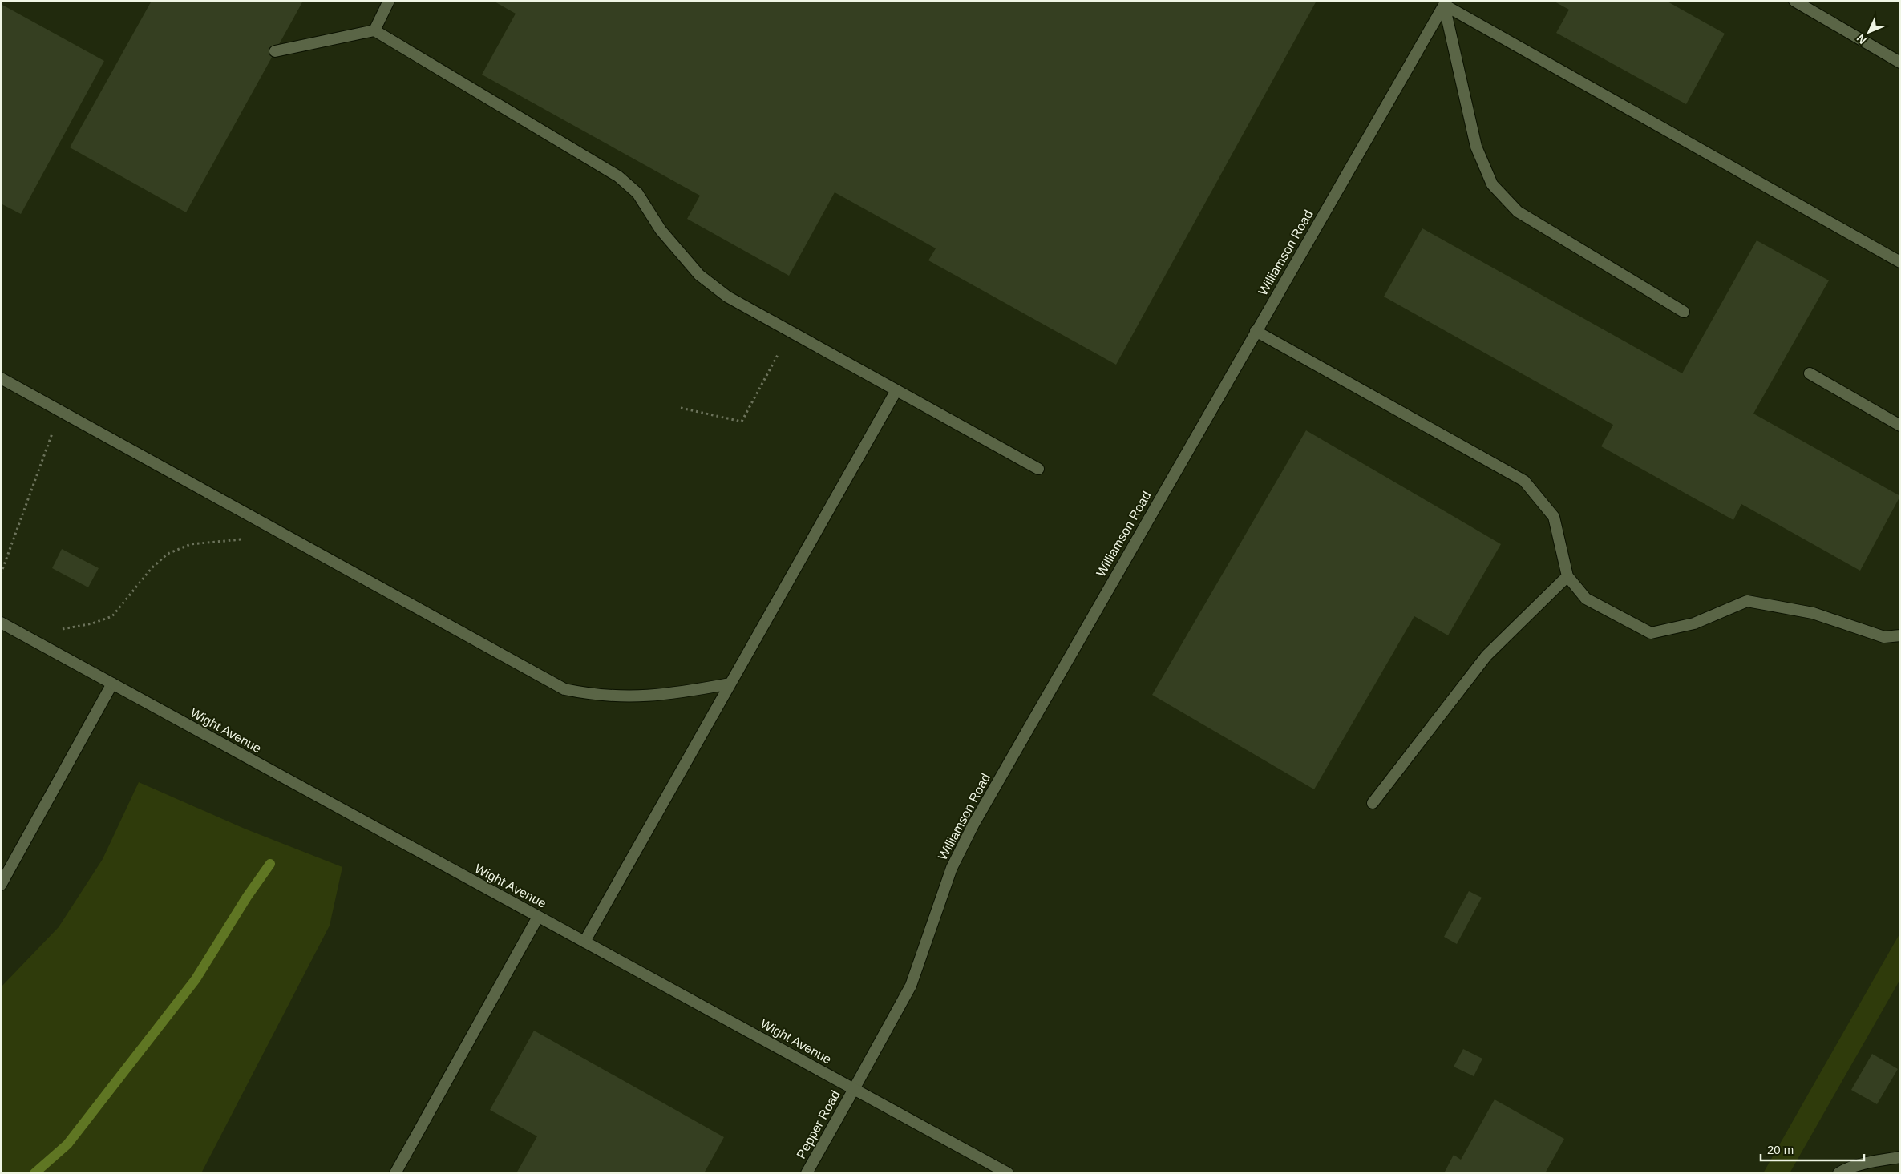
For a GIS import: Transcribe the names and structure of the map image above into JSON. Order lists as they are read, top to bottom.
{
  "streets": {
    "street": ["Williamson Road", "Wight Avenue", "Pepper Road"]
  },
  "crossings": [
    ["Williamson Road", "Wight Avenue"],
    ["Williamson Road", "Pepper Road"],
    ["Wight Avenue", "Pepper Road"]
  ],
  "scale_bar": "20 m",
  "north": "bottom left"
}
